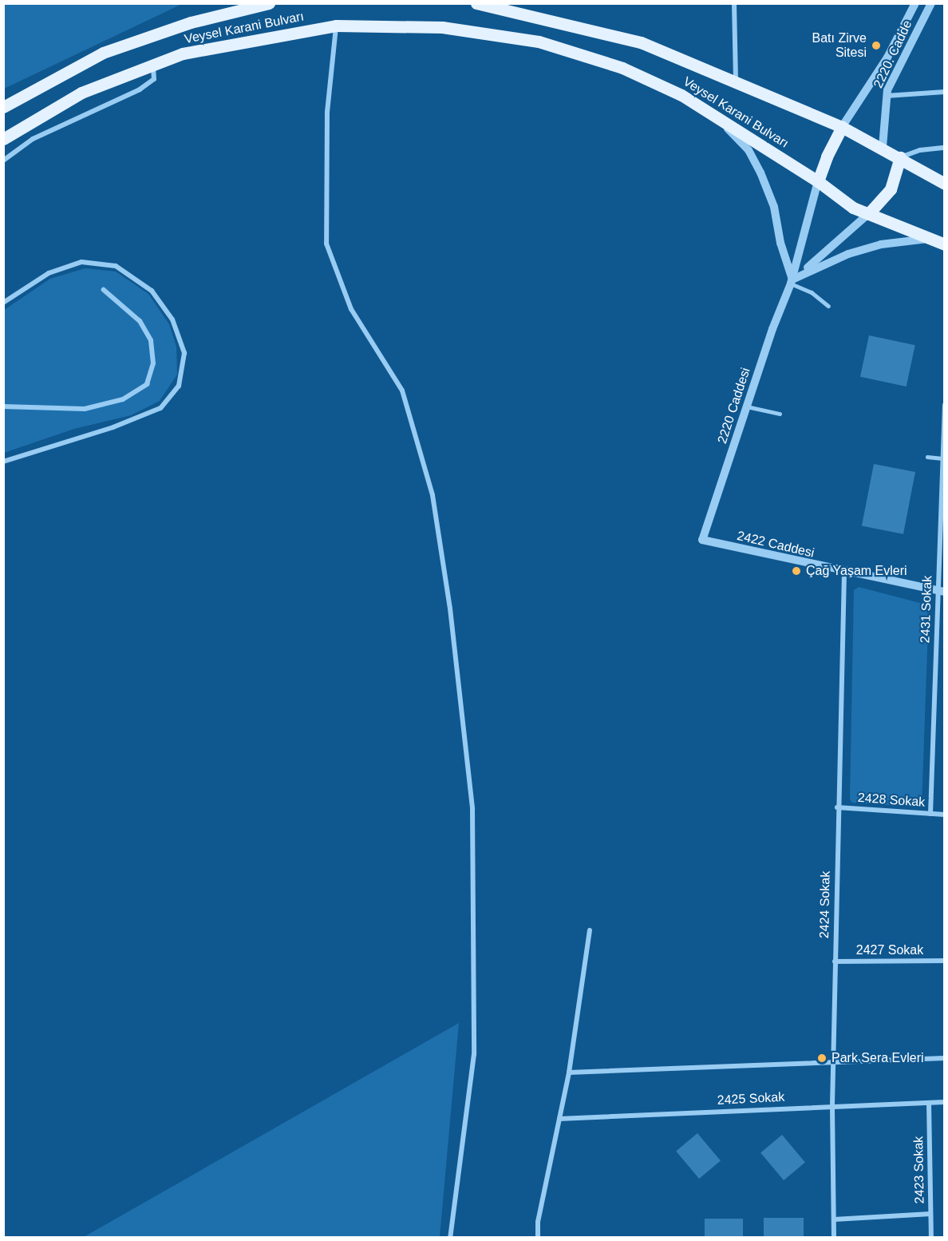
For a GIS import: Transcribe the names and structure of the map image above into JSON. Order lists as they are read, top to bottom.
{
  "streets": {
    "main road": ["Veysel Karani Bulvarı"],
    "street": [
      "2220. Cadde",
      "2220 Caddesi",
      "2422 Caddesi",
      "2431 Sokak",
      "2428 Sokak",
      "2424 Sokak",
      "2427 Sokak",
      "2425 Sokak",
      "2423 Sokak"
    ]
  },
  "crossings": [
    ["Veysel Karani Bulvarı", "2220. Cadde"],
    ["Veysel Karani Bulvarı", "2220 Caddesi"],
    ["2220 Caddesi", "2422 Caddesi"],
    ["2422 Caddesi", "2431 Sokak"],
    ["2422 Caddesi", "2424 Sokak"],
    ["2431 Sokak", "2428 Sokak"],
    ["2428 Sokak", "2424 Sokak"],
    ["2424 Sokak", "2427 Sokak"],
    ["2424 Sokak", "2425 Sokak"],
    ["2425 Sokak", "2423 Sokak"]
  ],
  "places": ["Batı Zirve Sitesi", "Çağ Yaşam Evleri", "Park Sera Evleri"]
}
